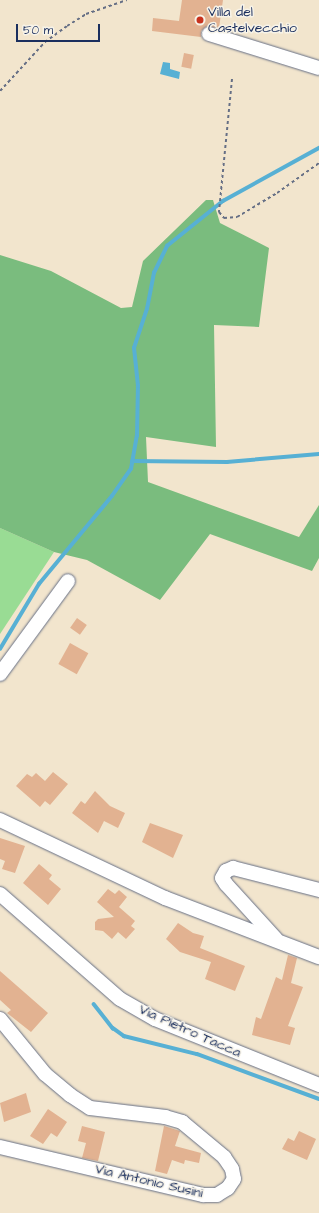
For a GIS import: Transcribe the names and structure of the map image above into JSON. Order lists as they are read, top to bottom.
{
  "streets": {
    "street": ["Via Pietro Tacca", "Via Antonio Susini"]
  },
  "places": ["Villa del Castelvecchio"],
  "scale_bar": "50 m"
}
